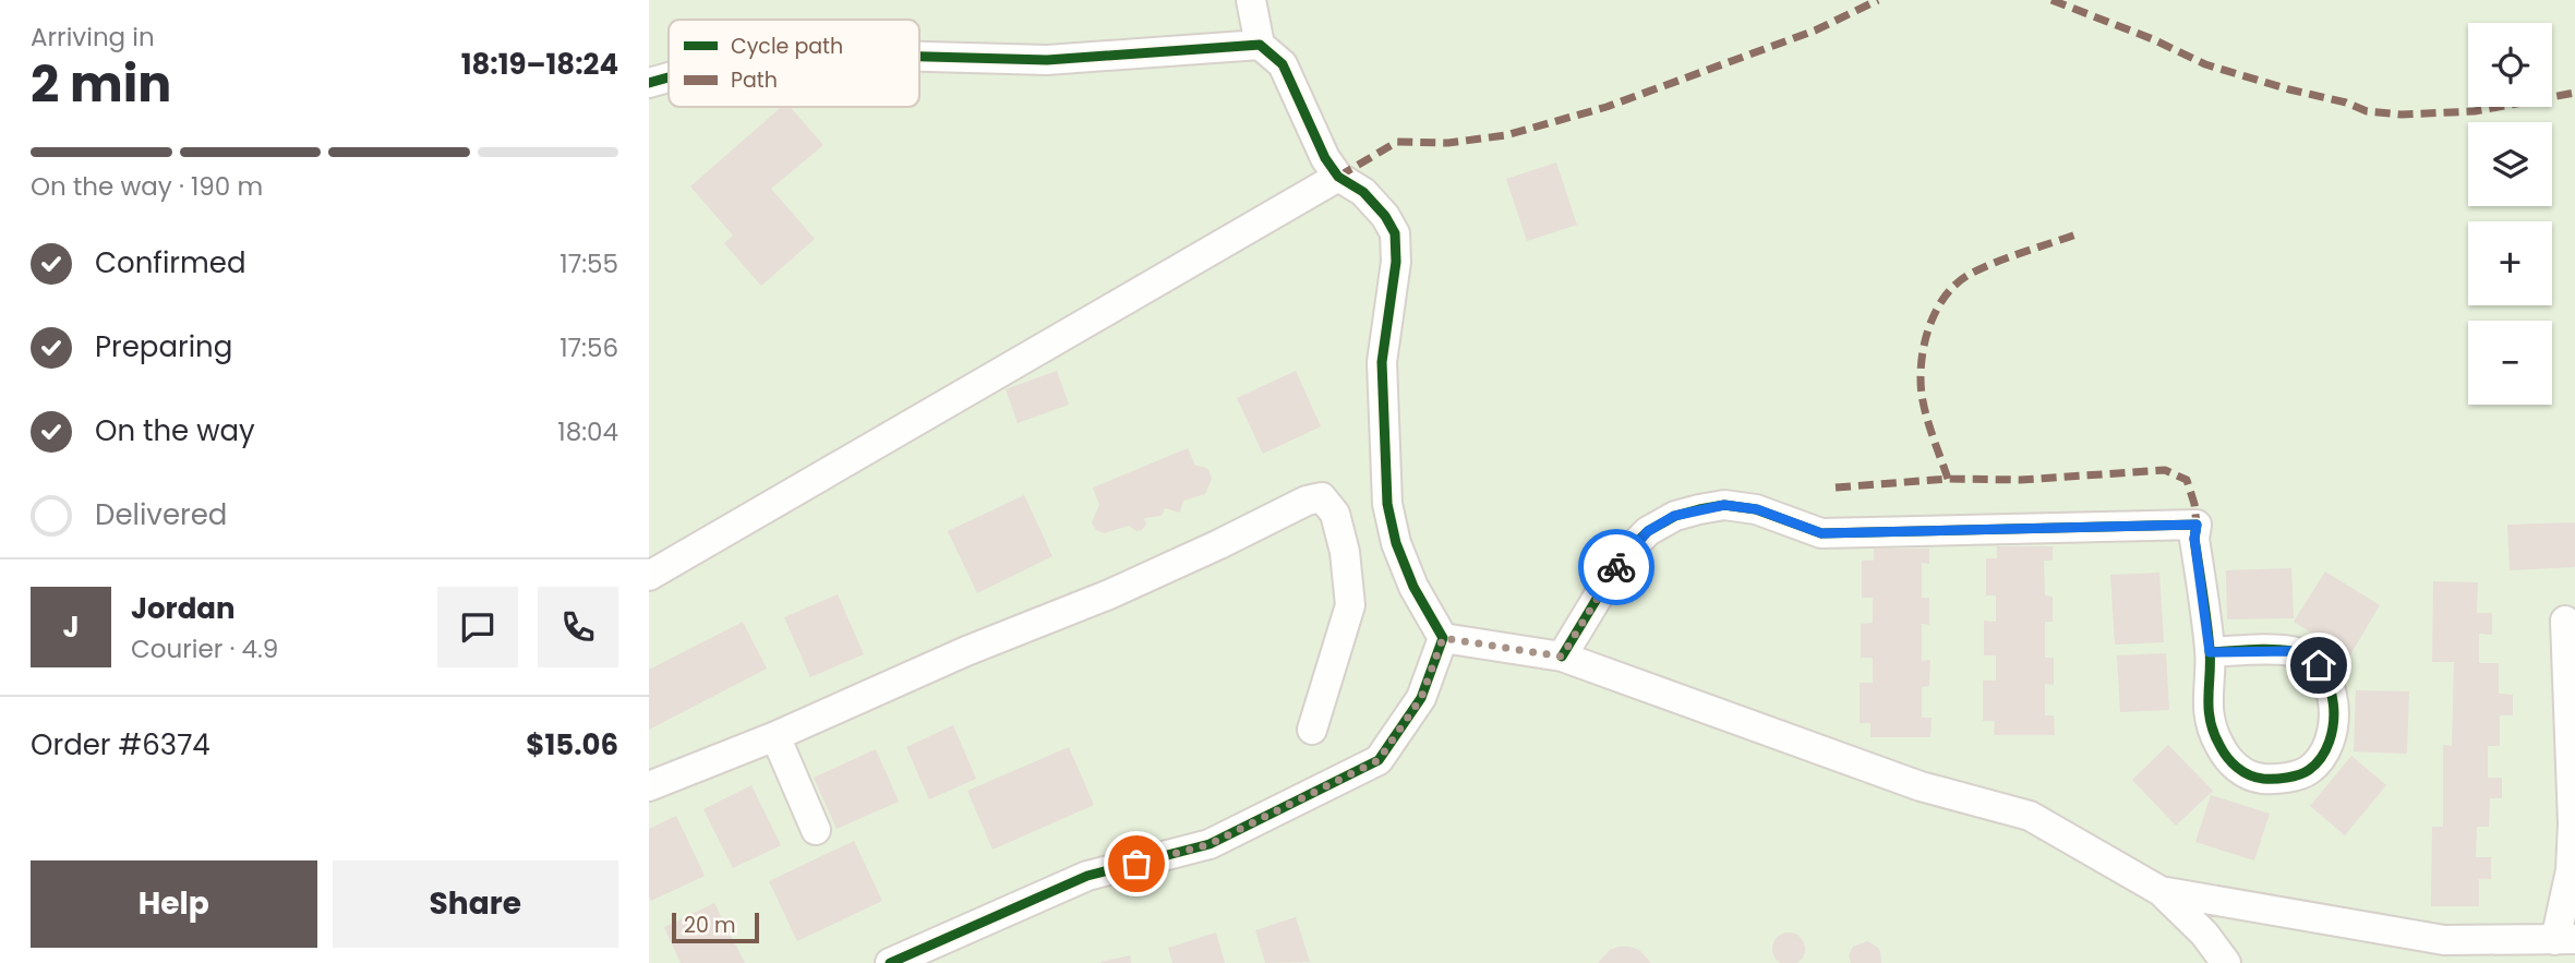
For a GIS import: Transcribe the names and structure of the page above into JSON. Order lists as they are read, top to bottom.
{
  "legend": ["Cycle path", "Path"],
  "scale_bar": "20 m",
  "page": {
    "heading": ["2 min", "Arriving in", "18:19–18:24"],
    "panel": [
      "Jordan",
      "Courier · 4.9",
      "Order #6374",
      "$15.06"
    ],
    "map_buttons": ["+", "−"],
    "bar": "On the way · 190 m",
    "list": [
      ["Confirmed", "17:55"],
      ["Preparing", "17:56"],
      ["On the way", "18:04"],
      "Delivered"
    ],
    "round": "J",
    "buttons": ["Help", "Share"],
    "scale": "20 m"
  }
}
